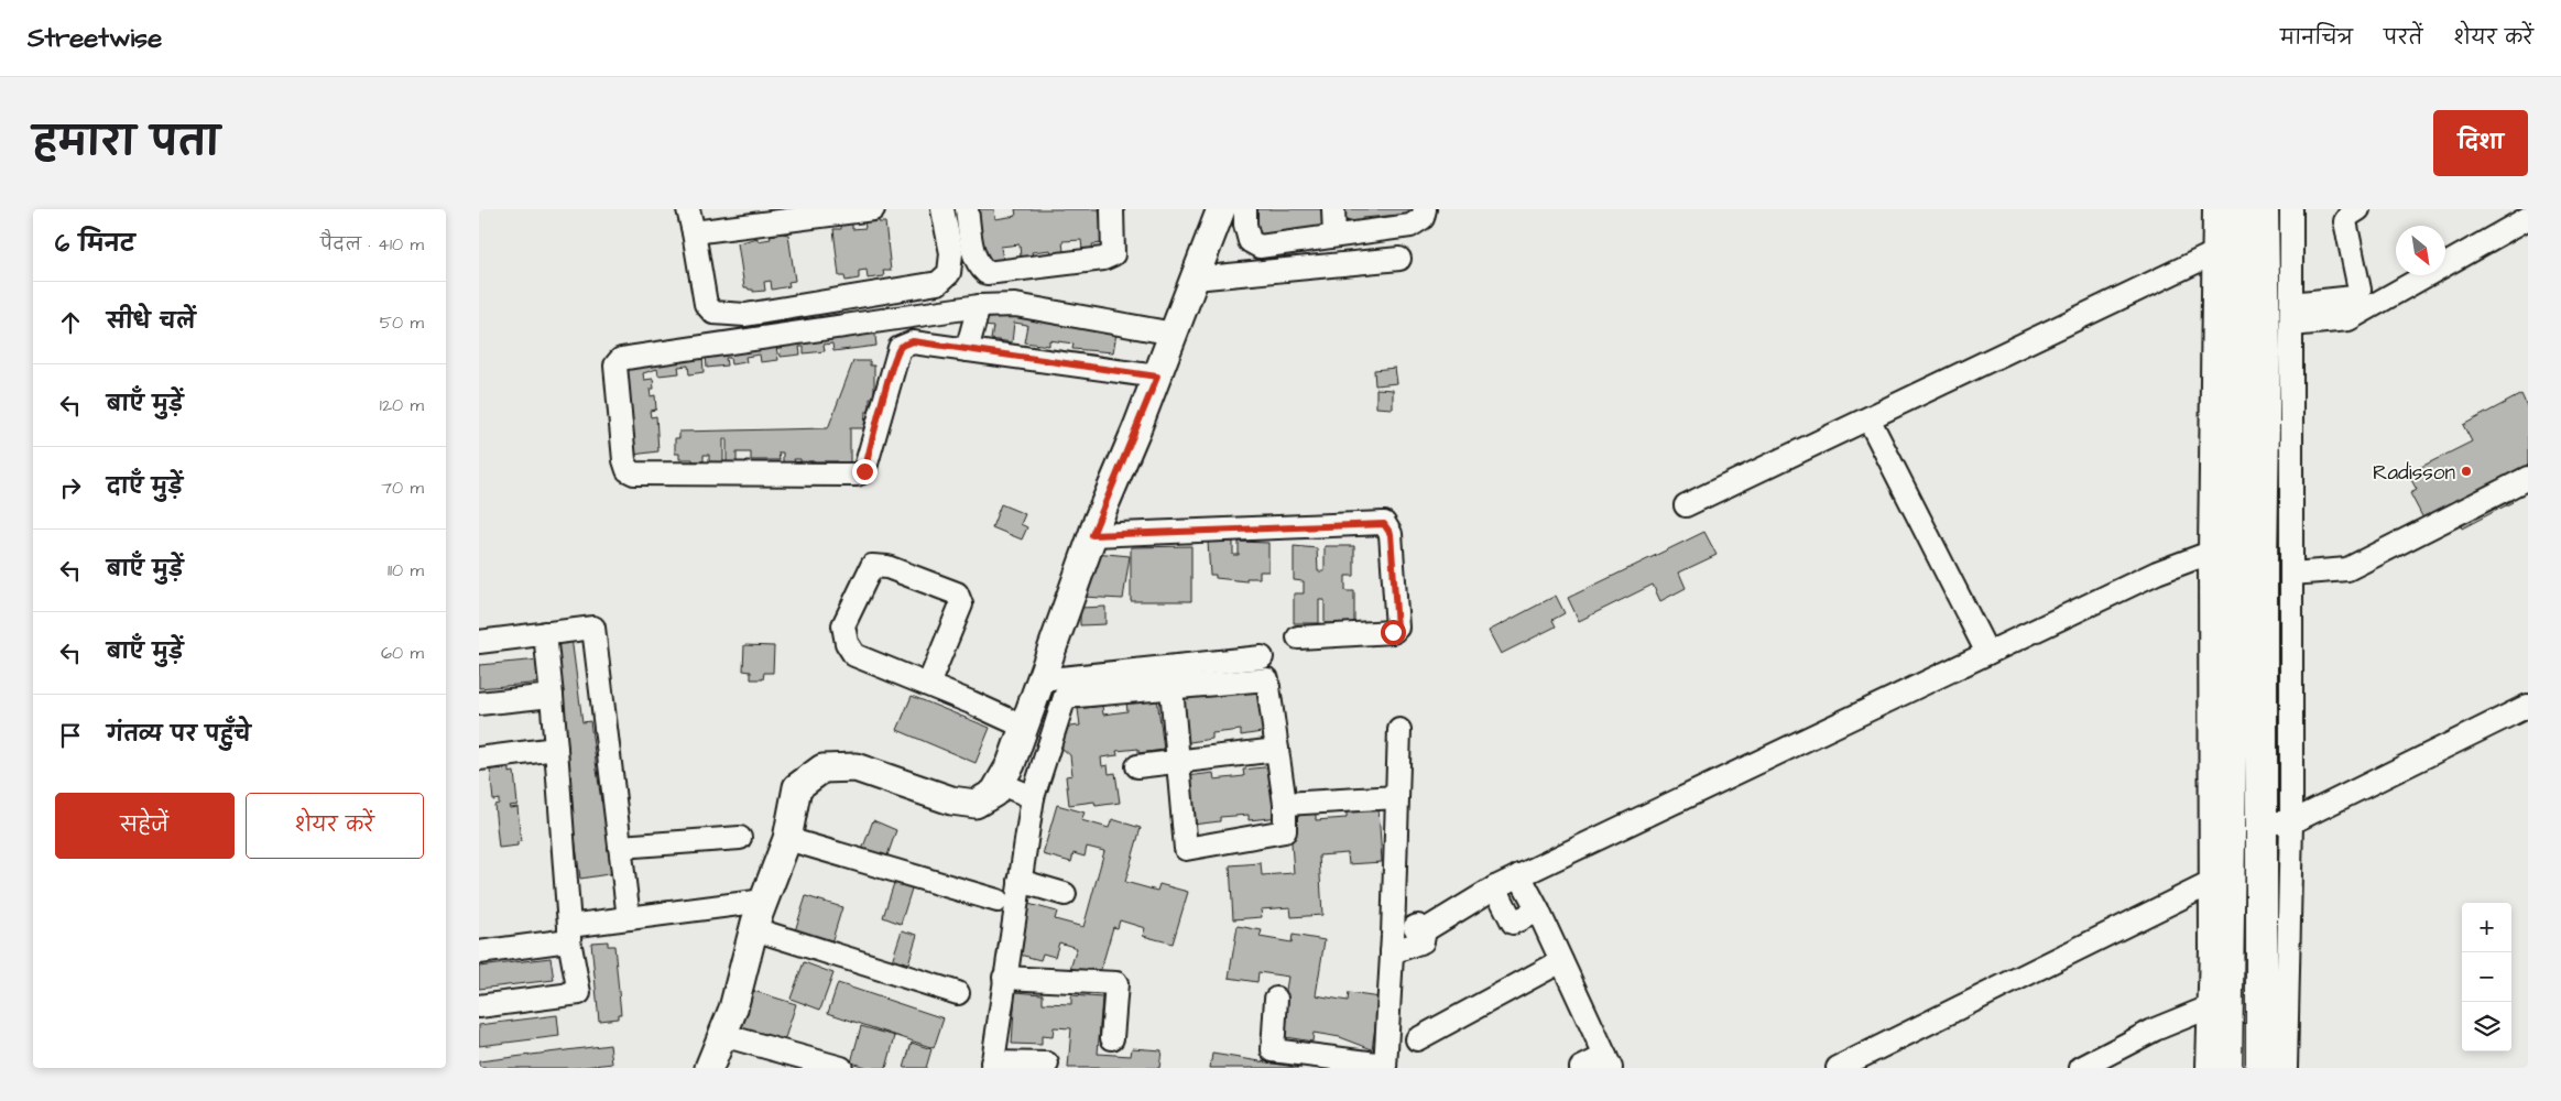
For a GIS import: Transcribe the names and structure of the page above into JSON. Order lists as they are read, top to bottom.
{
  "places": ["Radisson"],
  "north": "bottom right",
  "page": {
    "header": "Streetwise",
    "nav": ["मानचित्र", "परतें", "शेयर करें"],
    "title": "हमारा पता",
    "buttons": [
      "दिशा",
      ["सहेजें", "शेयर करें"]
    ],
    "heading": ["6 मिनट", "पैदल · 410 m"],
    "list": [
      ["सीधे चलें", "50 m"],
      ["बाएँ मुड़ें", "120 m"],
      ["दाएँ मुड़ें", "70 m"],
      ["बाएँ मुड़ें", "110 m"],
      ["बाएँ मुड़ें", "60 m"],
      "गंतव्य पर पहुँचे"
    ],
    "map_buttons": ["+", "−"]
  }
}
